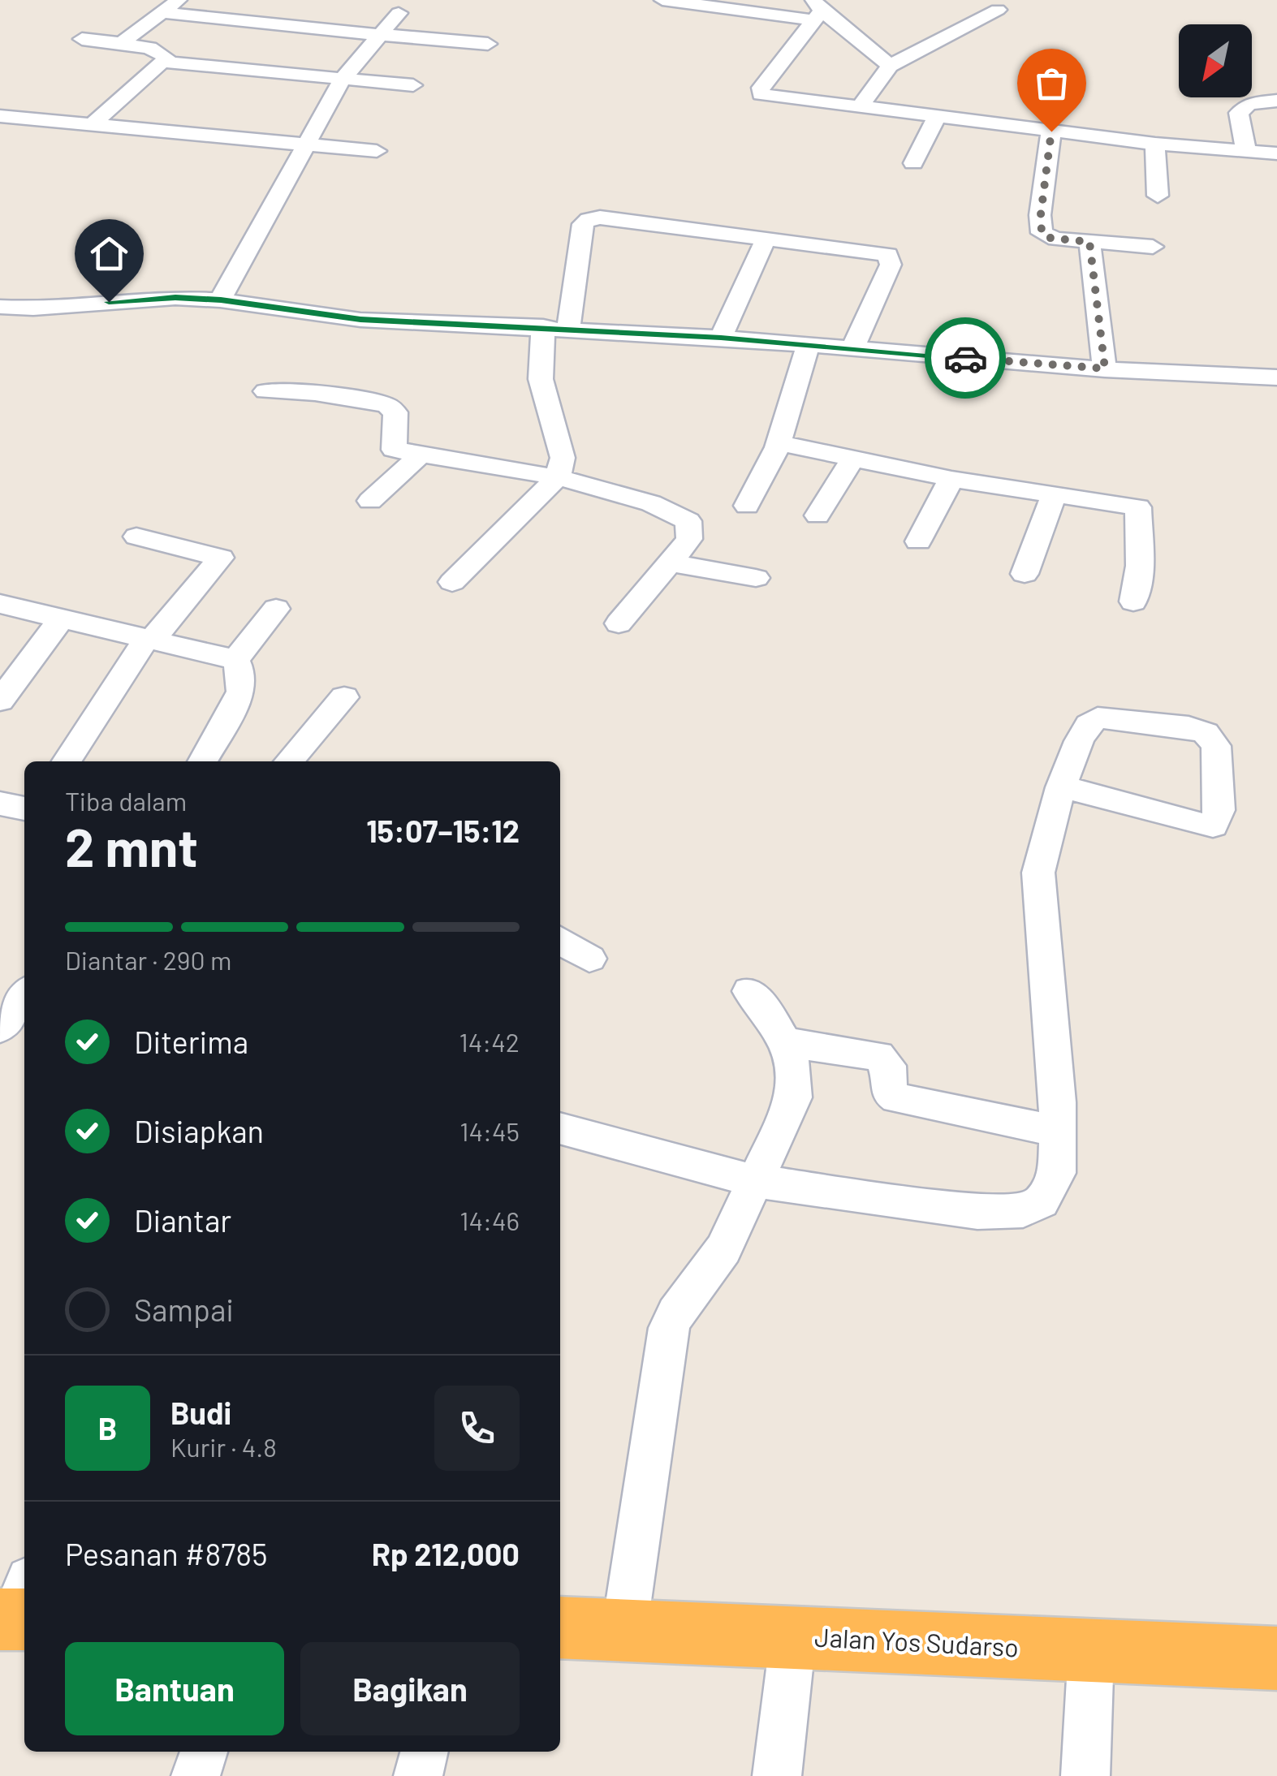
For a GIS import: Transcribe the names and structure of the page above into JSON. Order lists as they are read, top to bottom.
{
  "streets": {
    "highway": ["Jalan Yos Sudarso"]
  },
  "north": "bottom left",
  "page": {
    "heading": ["2 mnt", "Tiba dalam", "15:07–15:12"],
    "panel": [
      "Budi",
      "Kurir · 4.8",
      "Pesanan #8785",
      "Rp 212,000"
    ],
    "bar": "Diantar · 290 m",
    "list": [
      ["Diterima", "14:42"],
      ["Disiapkan", "14:45"],
      ["Diantar", "14:46"],
      "Sampai"
    ],
    "round": "B",
    "buttons": ["Bantuan", "Bagikan"]
  }
}
